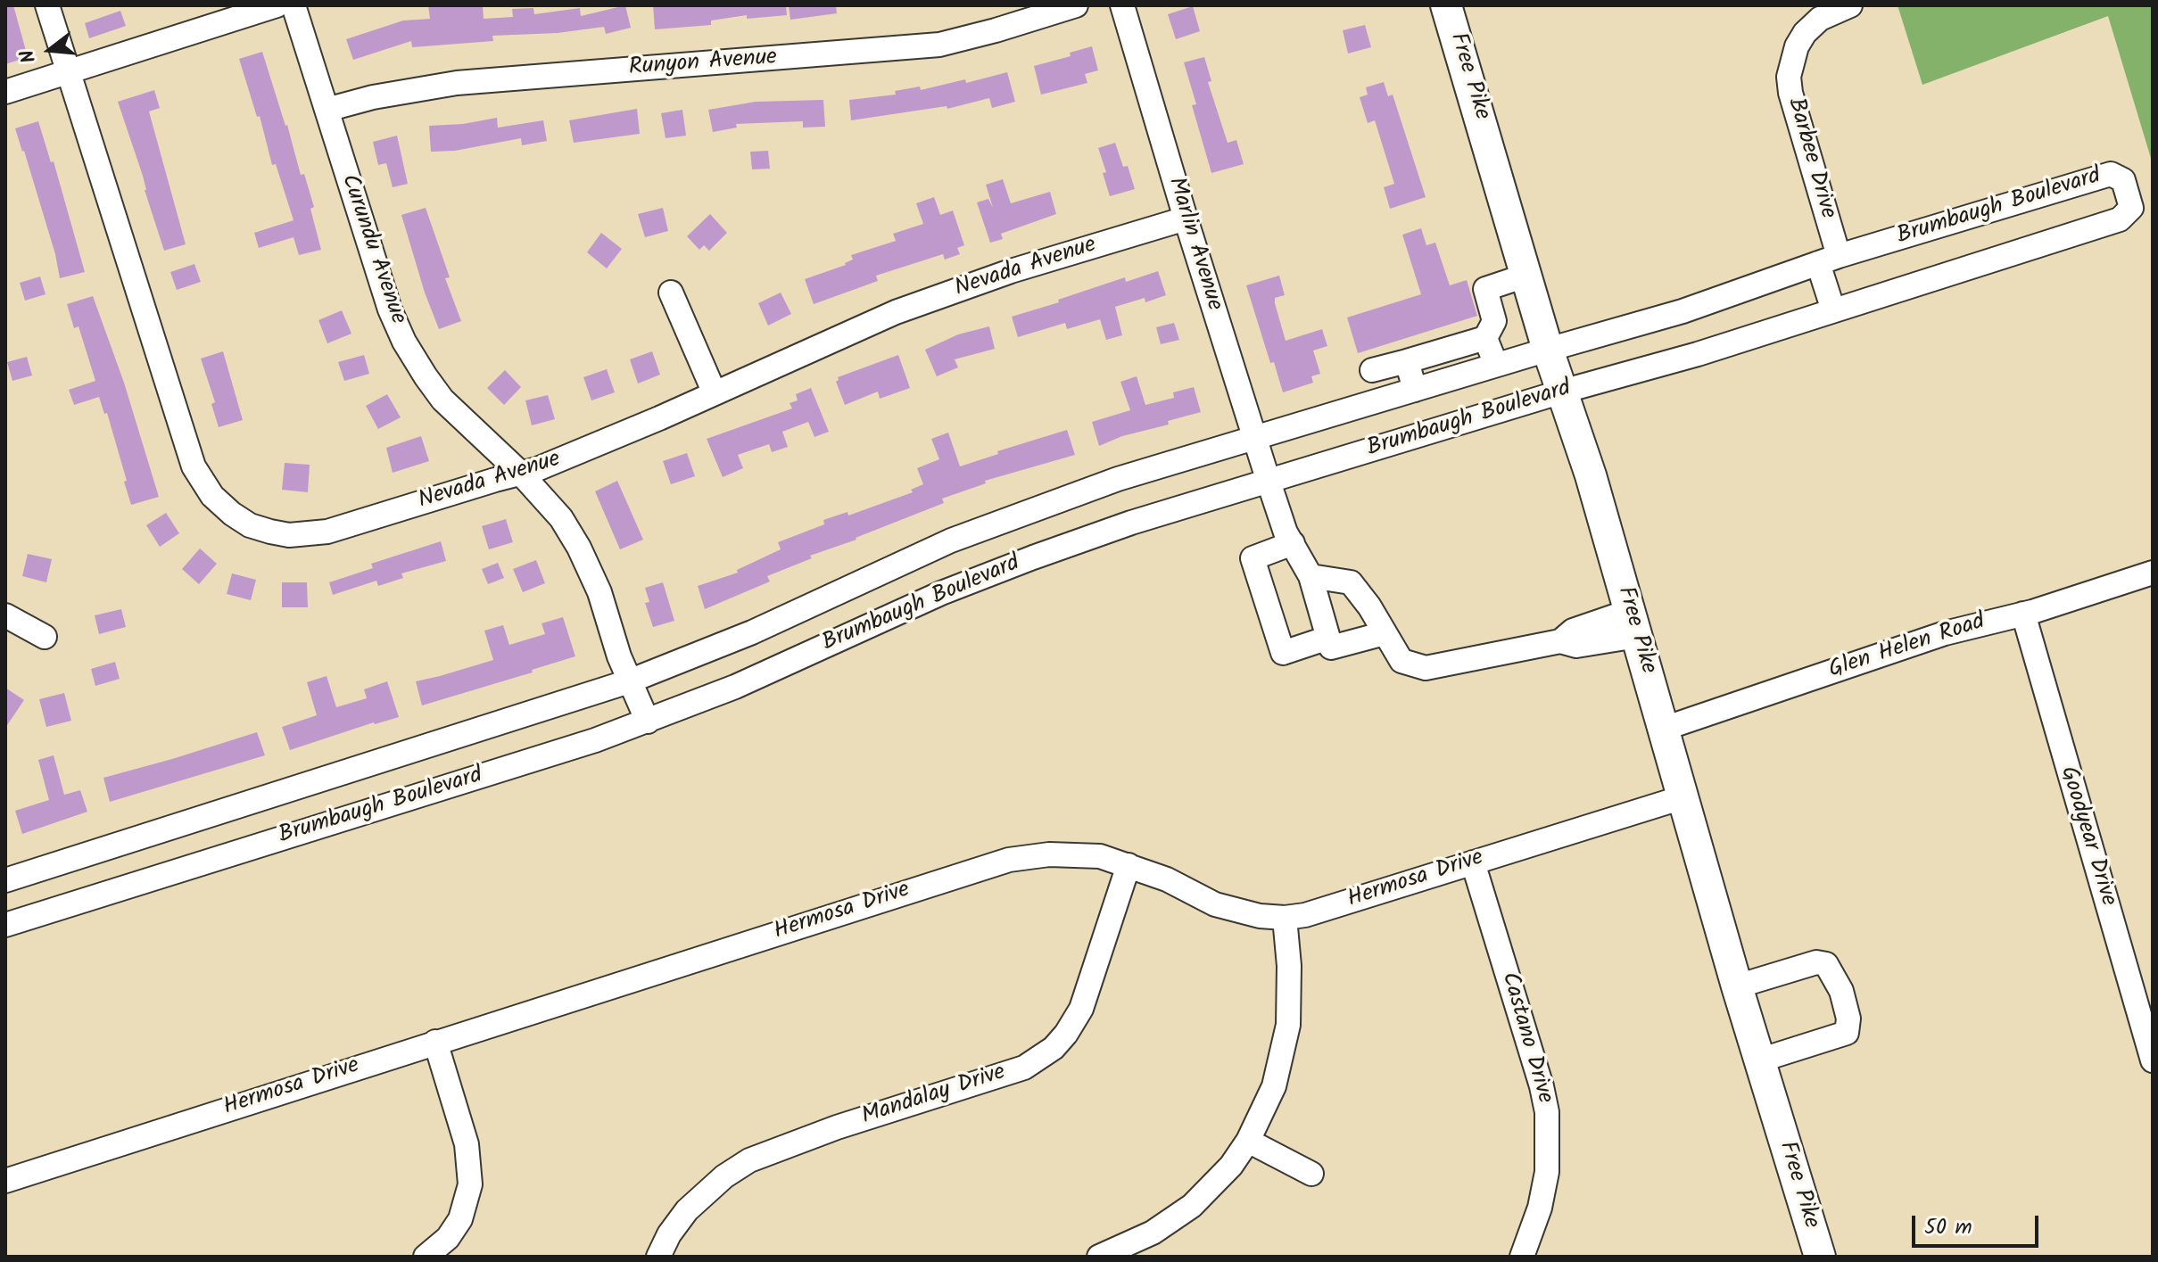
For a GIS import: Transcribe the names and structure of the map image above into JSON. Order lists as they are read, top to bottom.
{
  "streets": {
    "main road": ["Free Pike"],
    "street": [
      "Runyon Avenue",
      "Barbee Drive",
      "Brumbaugh Boulevard",
      "Marlin Avenue",
      "Curundu Avenue",
      "Nevada Avenue",
      "Glen Helen Road",
      "Goodyear Drive",
      "Hermosa Drive",
      "Castano Drive",
      "Mandalay Drive"
    ]
  },
  "crossings": [
    ["Runyon Avenue", "Curundu Avenue"],
    ["Free Pike", "Brumbaugh Boulevard"],
    ["Free Pike", "Glen Helen Road"],
    ["Free Pike", "Hermosa Drive"],
    ["Barbee Drive", "Brumbaugh Boulevard"],
    ["Brumbaugh Boulevard", "Marlin Avenue"],
    ["Brumbaugh Boulevard", "Curundu Avenue"],
    ["Marlin Avenue", "Nevada Avenue"],
    ["Curundu Avenue", "Nevada Avenue"],
    ["Glen Helen Road", "Goodyear Drive"],
    ["Hermosa Drive", "Castano Drive"],
    ["Hermosa Drive", "Mandalay Drive"]
  ],
  "scale_bar": "50 m",
  "north": "left"
}
